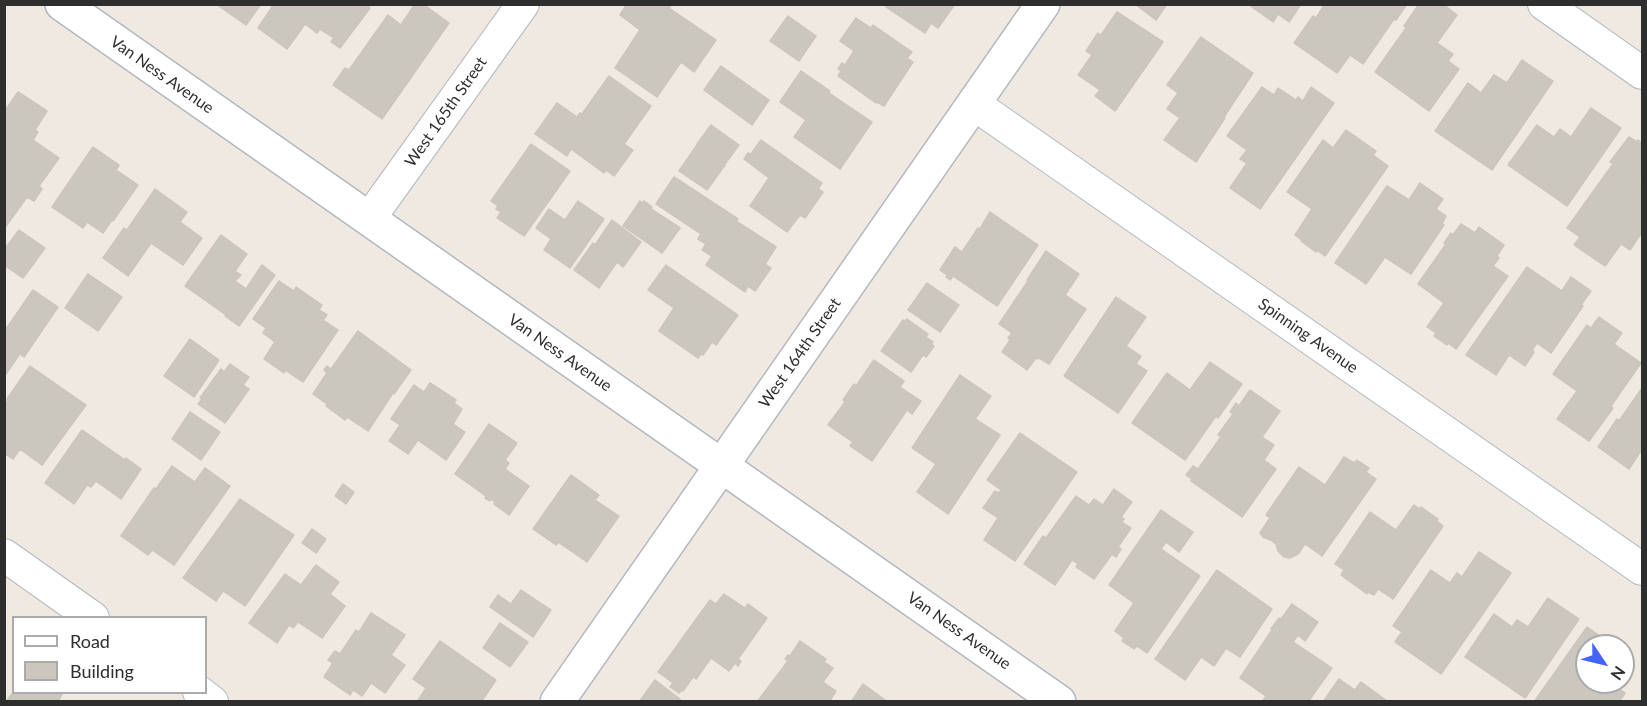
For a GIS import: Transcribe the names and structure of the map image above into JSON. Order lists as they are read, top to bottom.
{
  "streets": {
    "main road": ["Van Ness Avenue", "West 164th Street"],
    "street": ["West 165th Street", "Spinning Avenue"]
  },
  "crossings": [
    ["Van Ness Avenue", "West 165th Street"],
    ["Van Ness Avenue", "West 164th Street"],
    ["Spinning Avenue", "West 164th Street"]
  ],
  "legend": ["Road", "Building"],
  "north": "bottom right"
}
